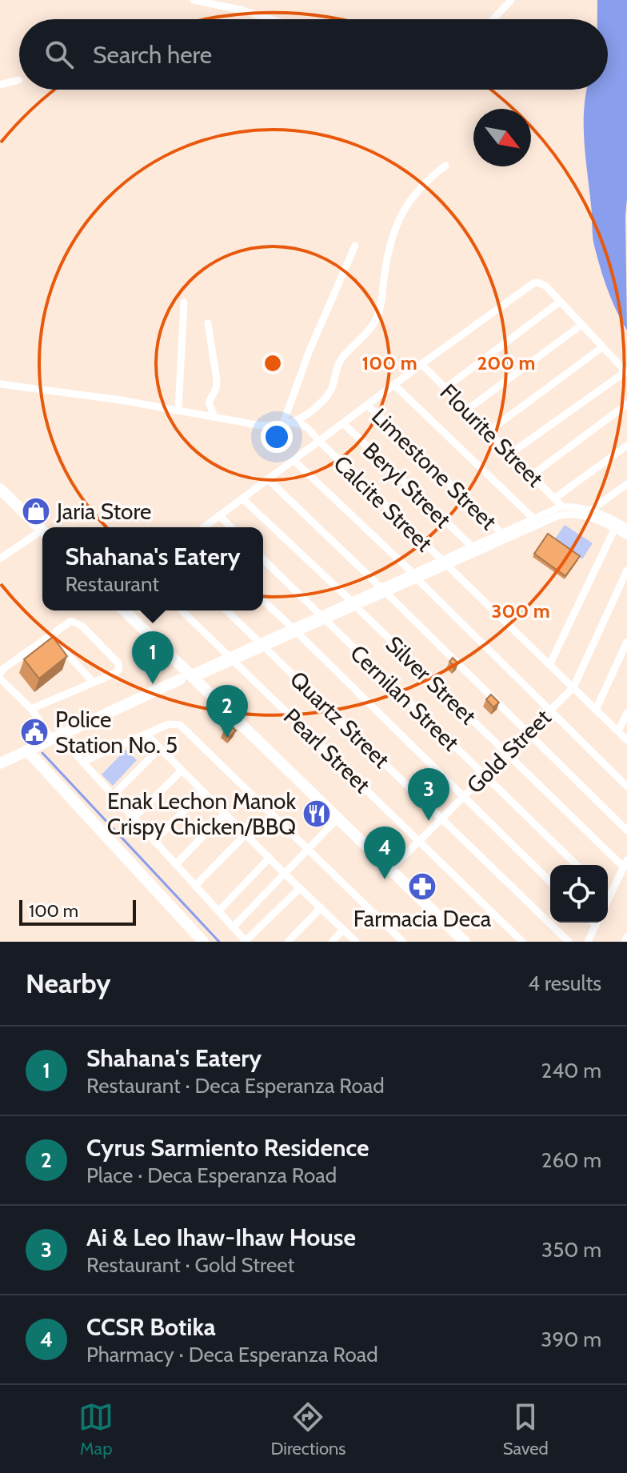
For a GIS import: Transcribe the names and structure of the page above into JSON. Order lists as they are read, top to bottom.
{
  "streets": {
    "street": [
      "Flourite Street",
      "Limestone Street",
      "Beryl Street",
      "Calcite Street",
      "Silver Street",
      "Cernilan Street",
      "Quartz Street",
      "Pearl Street",
      "Gold Street"
    ]
  },
  "crossings": [
    ["Calcite Street", "Gold Street"],
    ["Silver Street", "Gold Street"],
    ["Cernilan Street", "Gold Street"],
    ["Quartz Street", "Gold Street"],
    ["Pearl Street", "Gold Street"]
  ],
  "places": {
    "shop": ["Jaria Store"],
    "public building": ["Police Station No. 5"],
    "restaurant": ["Enak Lechon Manok Crispy Chicken/BBQ"],
    "pharmacy": ["Farmacia Deca"]
  },
  "scale_bar": "100 m",
  "north": "bottom right",
  "page": {
    "search": "Search here",
    "popup": ["Shahana's Eatery", "Restaurant"],
    "pins": [
      "1",
      "2",
      "3",
      "4"
    ],
    "scale": "100 m",
    "heading": ["Nearby", "4 results"],
    "list": [
      {
        "mark": "1",
        "name": "Shahana's Eatery",
        "note": "Restaurant · Deca Esperanza Road",
        "value": "240 m"
      },
      {
        "mark": "2",
        "name": "Cyrus Sarmiento Residence",
        "note": "Place · Deca Esperanza Road",
        "value": "260 m"
      },
      {
        "mark": "3",
        "name": "Ai & Leo Ihaw-Ihaw House",
        "note": "Restaurant · Gold Street",
        "value": "350 m"
      },
      {
        "mark": "4",
        "name": "CCSR Botika",
        "note": "Pharmacy · Deca Esperanza Road",
        "value": "390 m"
      }
    ],
    "nav": ["Map", "Directions", "Saved"]
  },
  "rings": ["100 m", "200 m", "300 m"]
}
